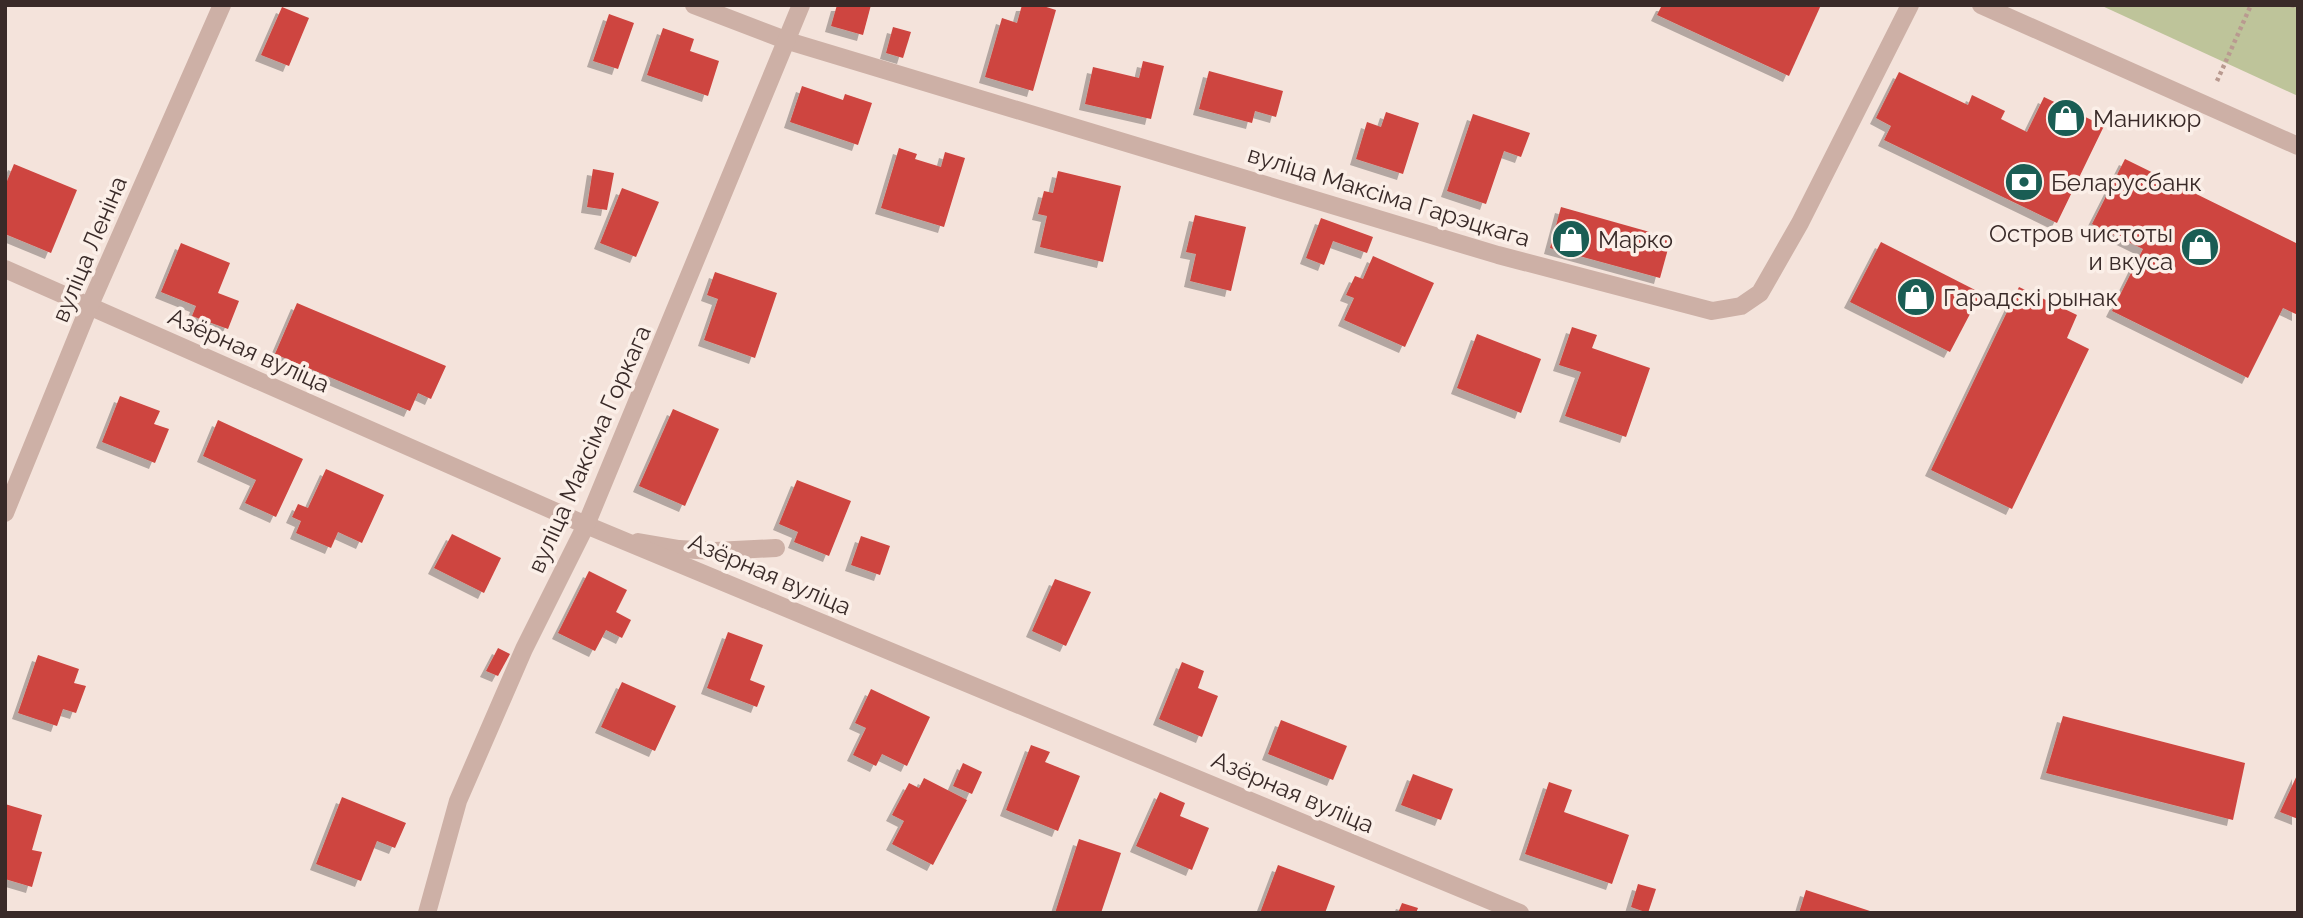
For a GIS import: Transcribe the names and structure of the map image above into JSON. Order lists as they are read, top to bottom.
{
  "streets": {
    "street": [
      "вуліца Максіма Гарэцкага",
      "вуліца Леніна",
      "Азёрная вуліца",
      "вуліца Максіма Горкага"
    ]
  },
  "crossings": [
    ["вуліца Максіма Гарэцкага", "вуліца Максіма Горкага"],
    ["вуліца Леніна", "Азёрная вуліца"],
    ["Азёрная вуліца", "вуліца Максіма Горкага"]
  ],
  "places": {
    "shop": [
      "Маникюр",
      "Марко",
      "Остров чистоты и вкуса",
      "Гарадскі рынак"
    ],
    "bank": ["Беларусбанк"]
  }
}
